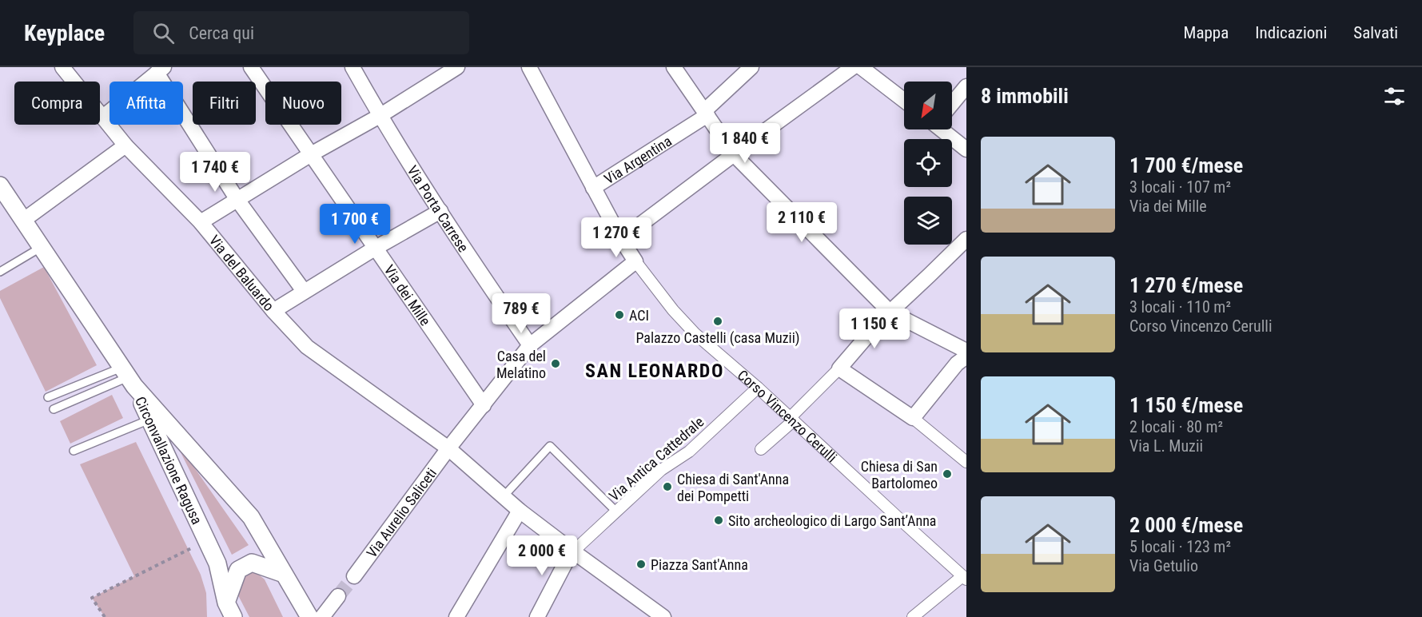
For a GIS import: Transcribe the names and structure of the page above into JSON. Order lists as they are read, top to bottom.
{
  "streets": {
    "street": [
      "Via Argentina",
      "Via Porta Carrese",
      "Via del Baluardo",
      "Via dei Mille",
      "Corso Vincenzo Cerulli",
      "Via Antica Cattedrale",
      "Circonvallazione Ragusa",
      "Via Aurelio Saliceti"
    ]
  },
  "crossings": [
    ["Via Argentina", "Corso Vincenzo Cerulli"],
    ["Via Porta Carrese", "Via Aurelio Saliceti"],
    ["Via del Baluardo", "Via Antica Cattedrale"],
    ["Via del Baluardo", "Via Aurelio Saliceti"],
    ["Via dei Mille", "Via Aurelio Saliceti"],
    ["Corso Vincenzo Cerulli", "Via Antica Cattedrale"],
    ["Corso Vincenzo Cerulli", "Via Aurelio Saliceti"]
  ],
  "districts": ["SAN LEONARDO"],
  "places": [
    "ACI",
    "Palazzo Castelli (casa Muzii)",
    "Casa del Melatino",
    "Chiesa di San Bartolomeo",
    "Chiesa di Sant'Anna dei Pompetti",
    "Sito archeologico di Largo Sant’Anna",
    "Piazza Sant'Anna"
  ],
  "north": "bottom left",
  "page": {
    "header": "Keyplace",
    "search": "Cerca qui",
    "nav": ["Mappa", "Indicazioni", "Salvati"],
    "heading": "8 immobili",
    "chip": [
      "Compra",
      "Affitta",
      "Filtri",
      "Nuovo"
    ],
    "price": [
      "1 840 €",
      "1 740 €",
      "2 110 €",
      "1 700 €",
      "1 270 €",
      "789 €",
      "1 150 €",
      "2 000 €"
    ],
    "list": [
      {
        "name": "1 700 €/mese",
        "note": "3 locali · 107 m² · Via dei Mille"
      },
      {
        "name": "1 270 €/mese",
        "note": "3 locali · 110 m² · Corso Vincenzo Cerulli"
      },
      {
        "name": "1 150 €/mese",
        "note": "2 locali · 80 m² · Via L. Muzii"
      },
      {
        "name": "2 000 €/mese",
        "note": "5 locali · 123 m² · Via Getulio"
      }
    ]
  }
}
